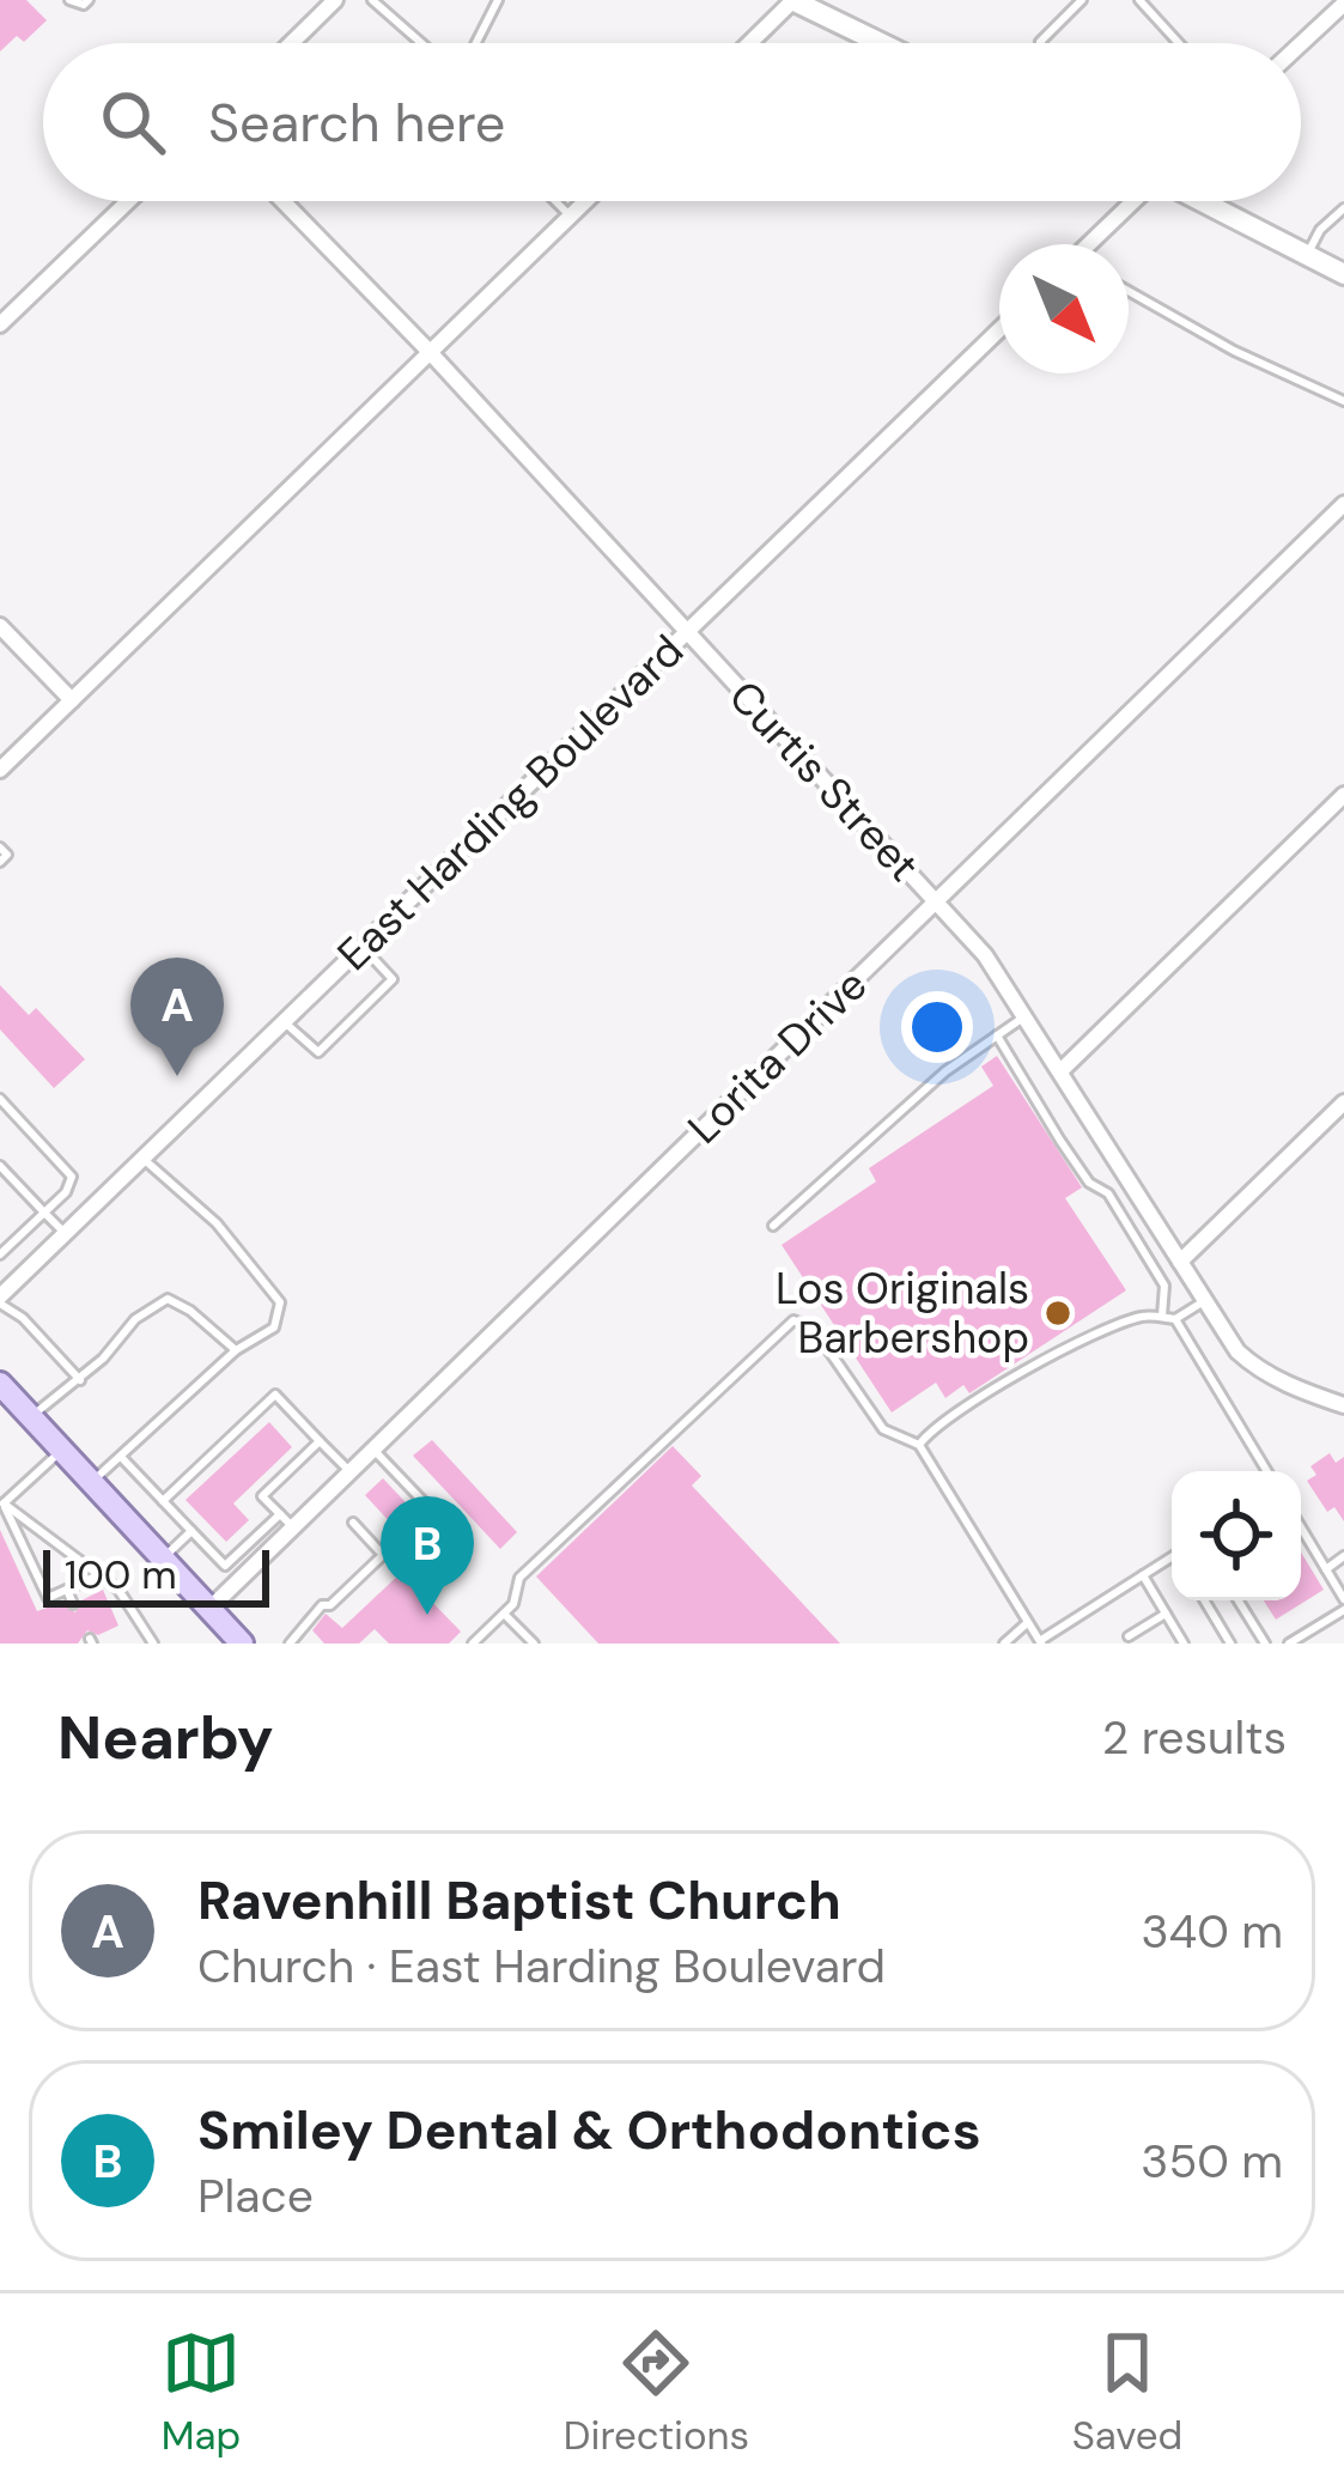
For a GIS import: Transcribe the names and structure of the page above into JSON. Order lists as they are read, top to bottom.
{
  "streets": {
    "street": ["Curtis Street", "East Harding Boulevard", "Lorita Drive"]
  },
  "crossings": [
    ["Curtis Street", "East Harding Boulevard"],
    ["Curtis Street", "Lorita Drive"]
  ],
  "places": ["Los Originals Barbershop"],
  "scale_bar": "100 m",
  "north": "bottom right",
  "page": {
    "search": "Search here",
    "pins": ["A", "B"],
    "scale": "100 m",
    "heading": ["Nearby", "2 results"],
    "list": [
      {
        "mark": "A",
        "name": "Ravenhill Baptist Church",
        "note": "Church · East Harding Boulevard",
        "value": "340 m"
      },
      {
        "mark": "B",
        "name": "Smiley Dental & Orthodontics",
        "note": "Place",
        "value": "350 m"
      }
    ],
    "nav": ["Map", "Directions", "Saved"]
  }
}
